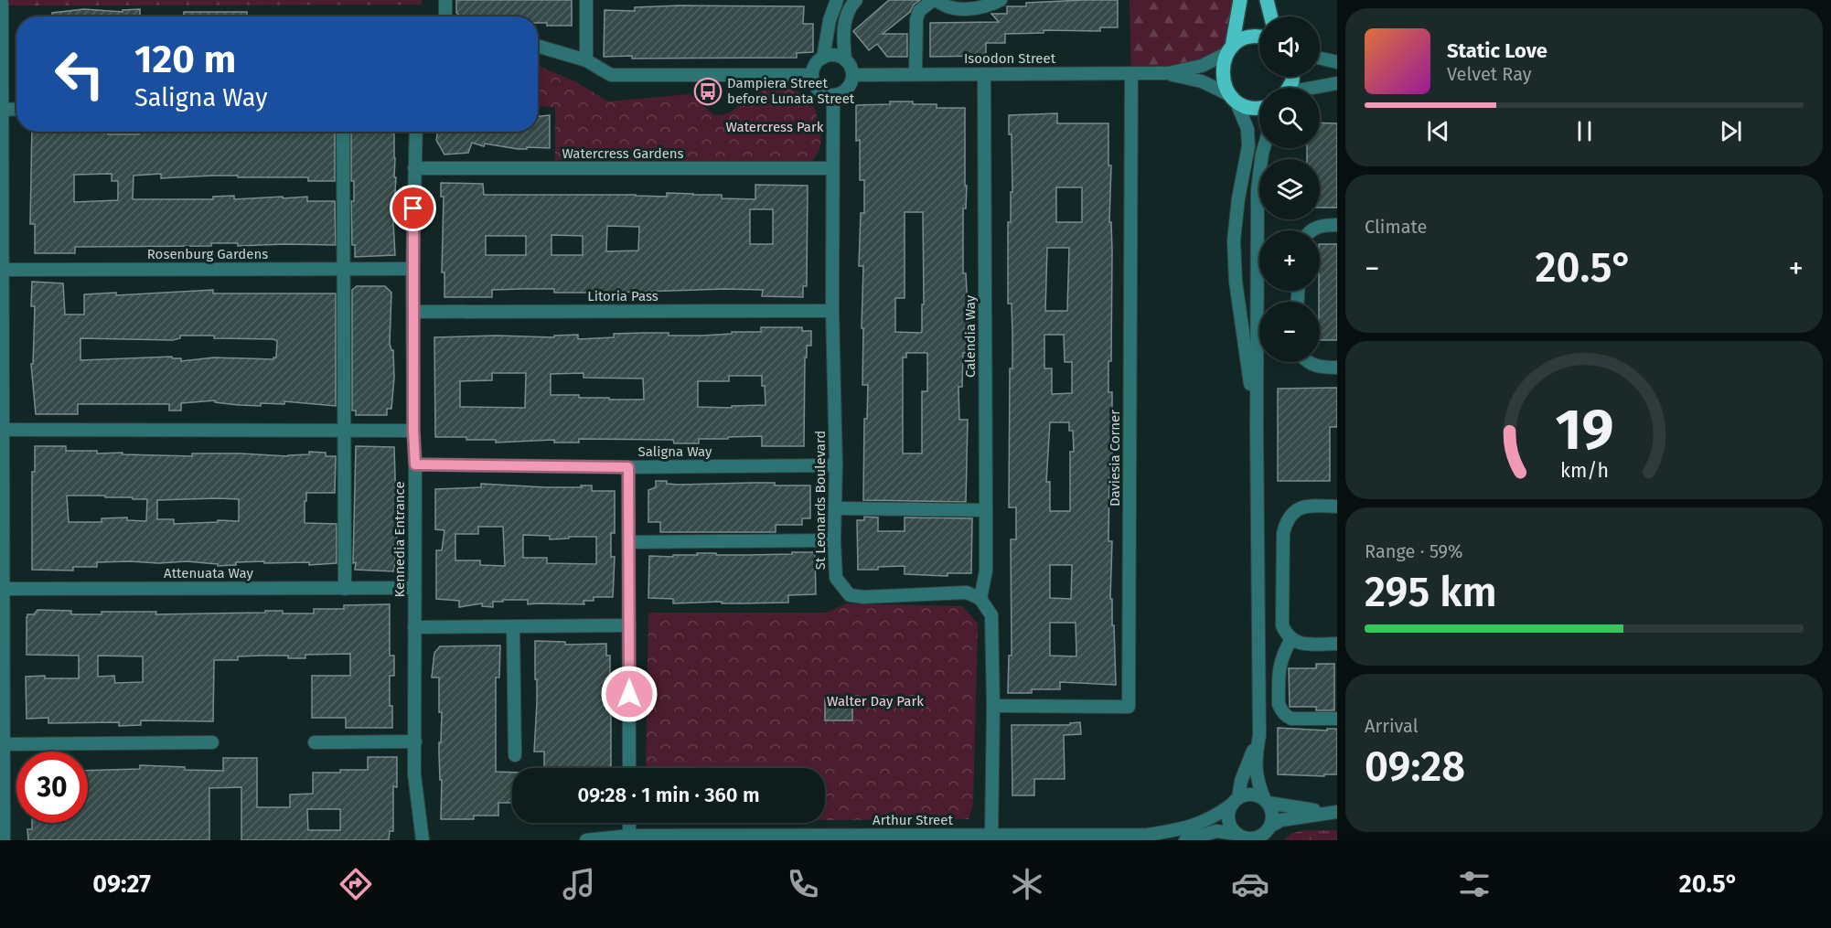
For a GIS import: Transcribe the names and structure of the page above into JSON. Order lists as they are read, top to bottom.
{
  "streets": {
    "street": [
      "Isoodon Street",
      "Watercress Gardens",
      "Rosenburg Gardens",
      "Litoria Pass",
      "Calendia Way",
      "Saligna Way",
      "Daviesia Corner",
      "St Leonards Boulevard",
      "Kennedia Entrance",
      "Attenuata Way",
      "Arthur Street"
    ]
  },
  "crossings": [
    ["Isoodon Street", "Calendia Way"],
    ["Isoodon Street", "Daviesia Corner"],
    ["Isoodon Street", "St Leonards Boulevard"],
    ["Watercress Gardens", "St Leonards Boulevard"],
    ["Watercress Gardens", "Kennedia Entrance"],
    ["Rosenburg Gardens", "Kennedia Entrance"],
    ["Litoria Pass", "St Leonards Boulevard"],
    ["Litoria Pass", "Kennedia Entrance"],
    ["Calendia Way", "St Leonards Boulevard"],
    ["Saligna Way", "St Leonards Boulevard"],
    ["Saligna Way", "Kennedia Entrance"],
    ["Kennedia Entrance", "Attenuata Way"]
  ],
  "parks": ["Watercress Park", "Walter Day Park"],
  "places": {
    "bus stop": ["Dampiera Street before Lunata Street"]
  },
  "page": {
    "map_buttons": ["+", "−"],
    "turn": ["120 m", "Saligna Way"],
    "song": ["Static Love", "Velvet Ray"],
    "tile": [
      "Climate",
      ["Range · 59%", "295 km"],
      ["Arrival", "09:28"]
    ],
    "heat": ["−", "20.5°", "+"],
    "limit": "30",
    "trip": "09:28 · 1 min · 360 m",
    "tabs": ["09:27", "20.5°"],
    "gauge": ["19", "km/h"]
  }
}
